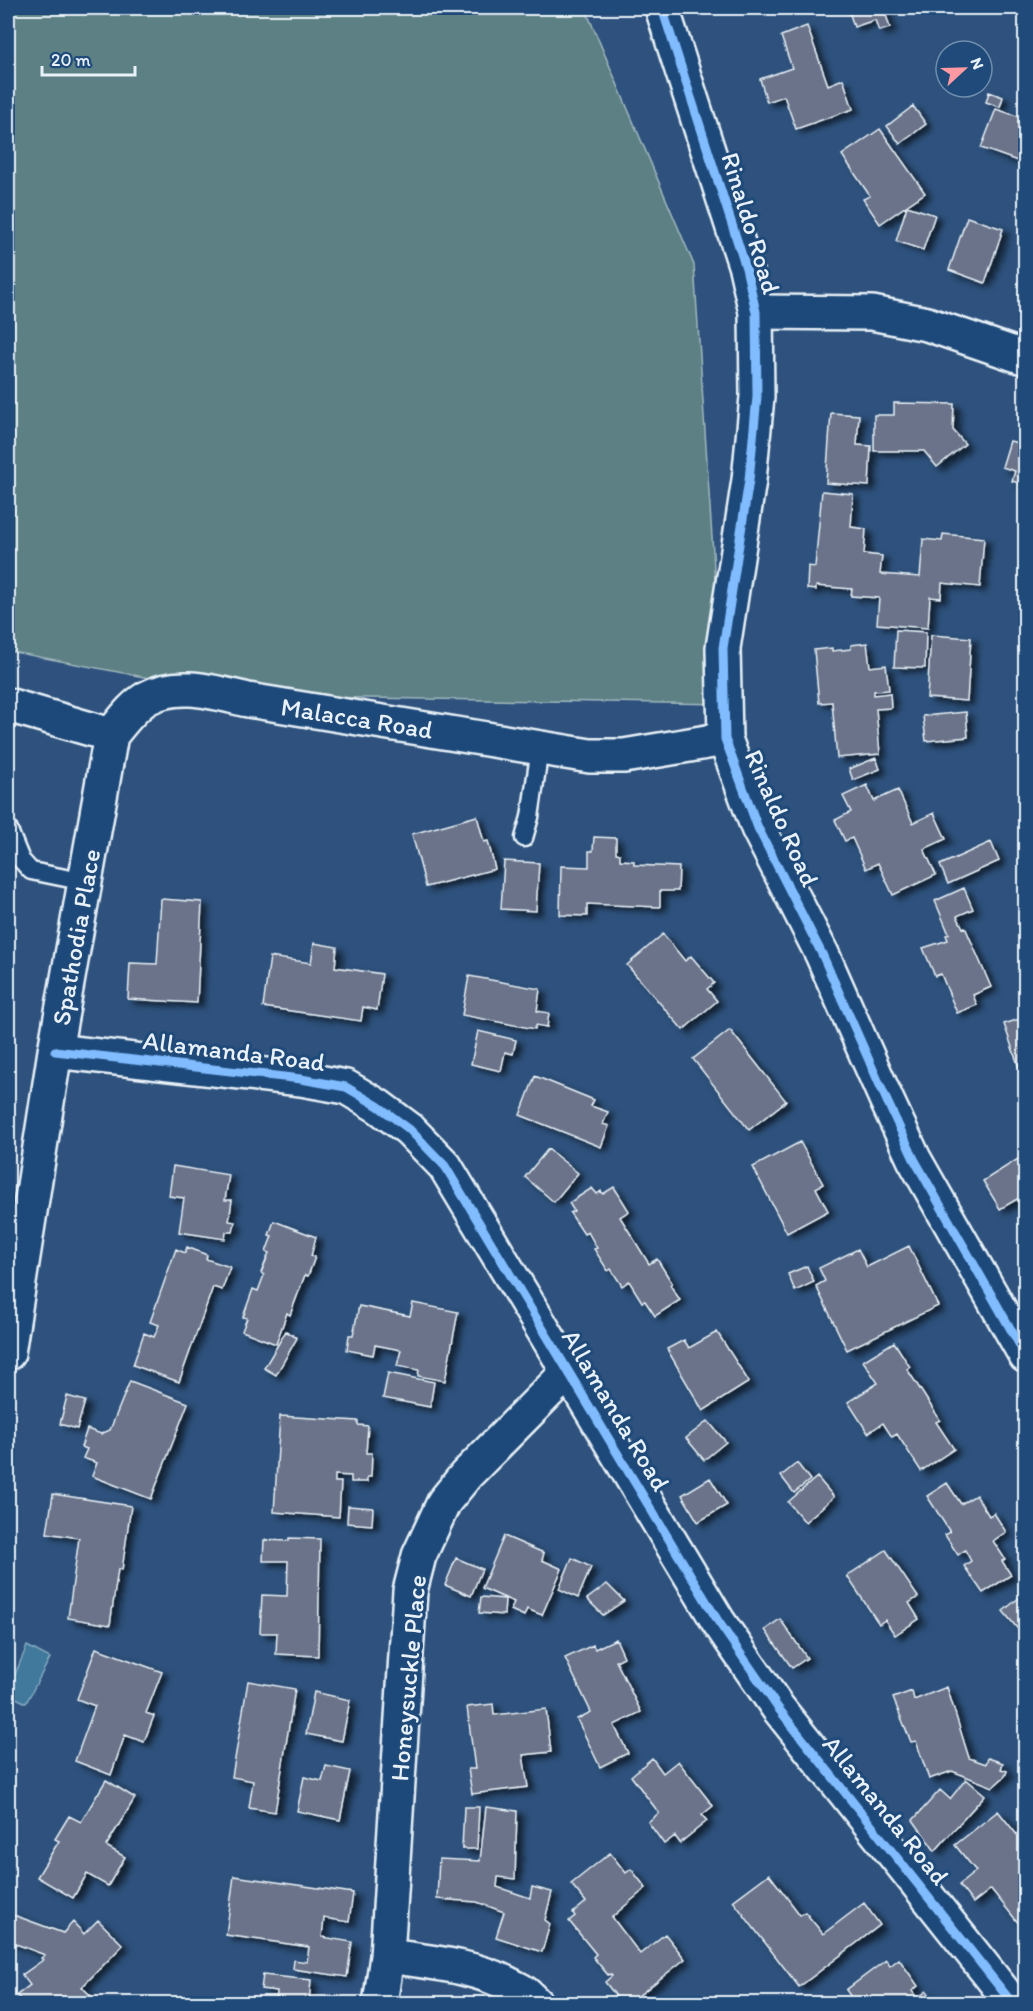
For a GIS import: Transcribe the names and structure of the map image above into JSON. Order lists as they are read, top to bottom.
{
  "streets": {
    "street": [
      "Rinaldo Road",
      "Malacca Road",
      "Spathodia Place",
      "Allamanda Road",
      "Honeysuckle Place"
    ]
  },
  "crossings": [
    ["Rinaldo Road", "Malacca Road"],
    ["Malacca Road", "Spathodia Place"],
    ["Spathodia Place", "Allamanda Road"],
    ["Allamanda Road", "Honeysuckle Place"]
  ],
  "scale_bar": "20 m",
  "north": "right"
}
